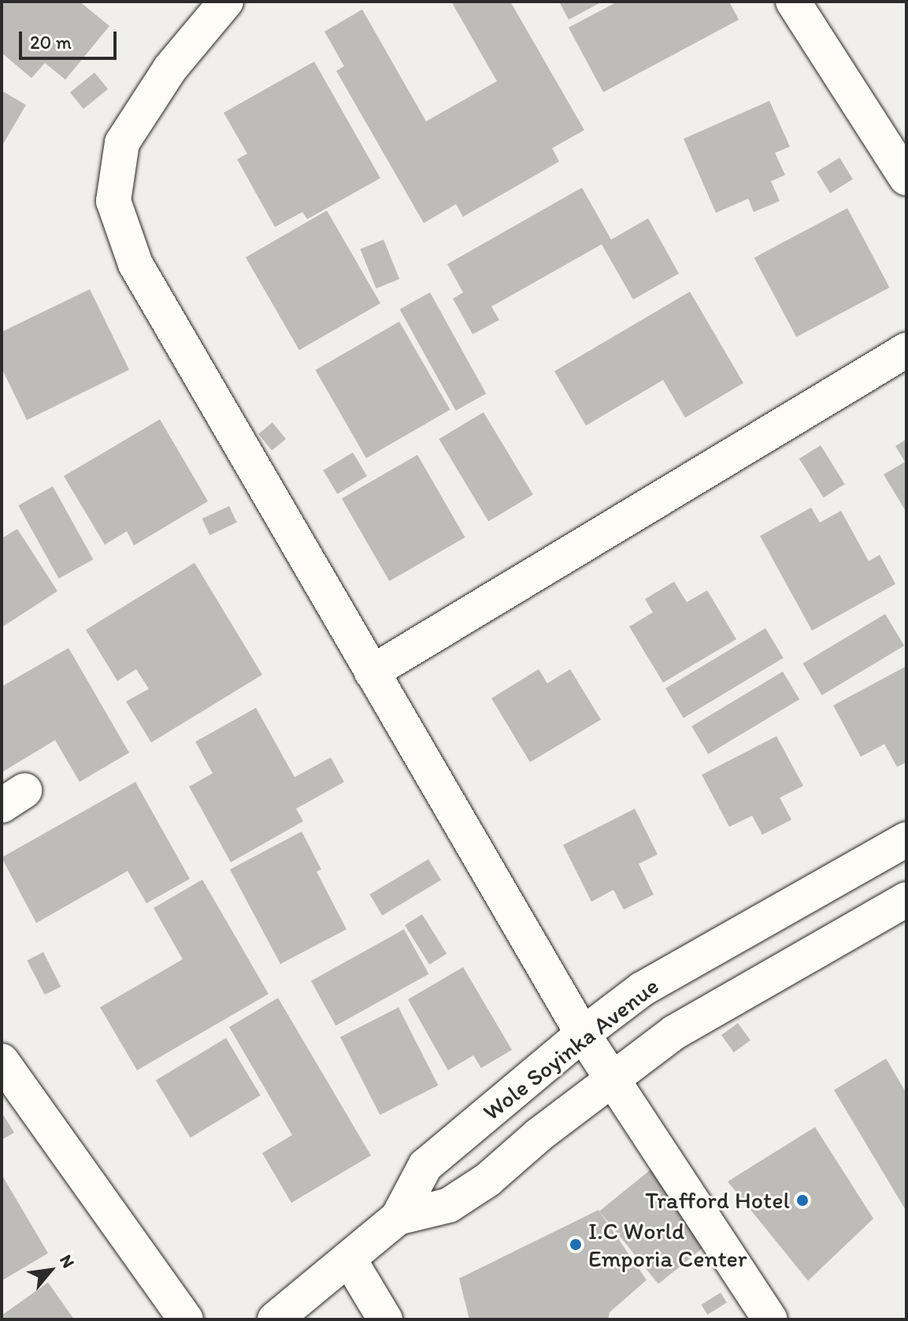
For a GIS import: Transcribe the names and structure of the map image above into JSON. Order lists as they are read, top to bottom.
{
  "streets": {
    "street": ["Wole Soyinka Avenue"]
  },
  "places": ["Trafford Hotel", "I.C World Emporia Center"],
  "scale_bar": "20 m",
  "north": "top right"
}
